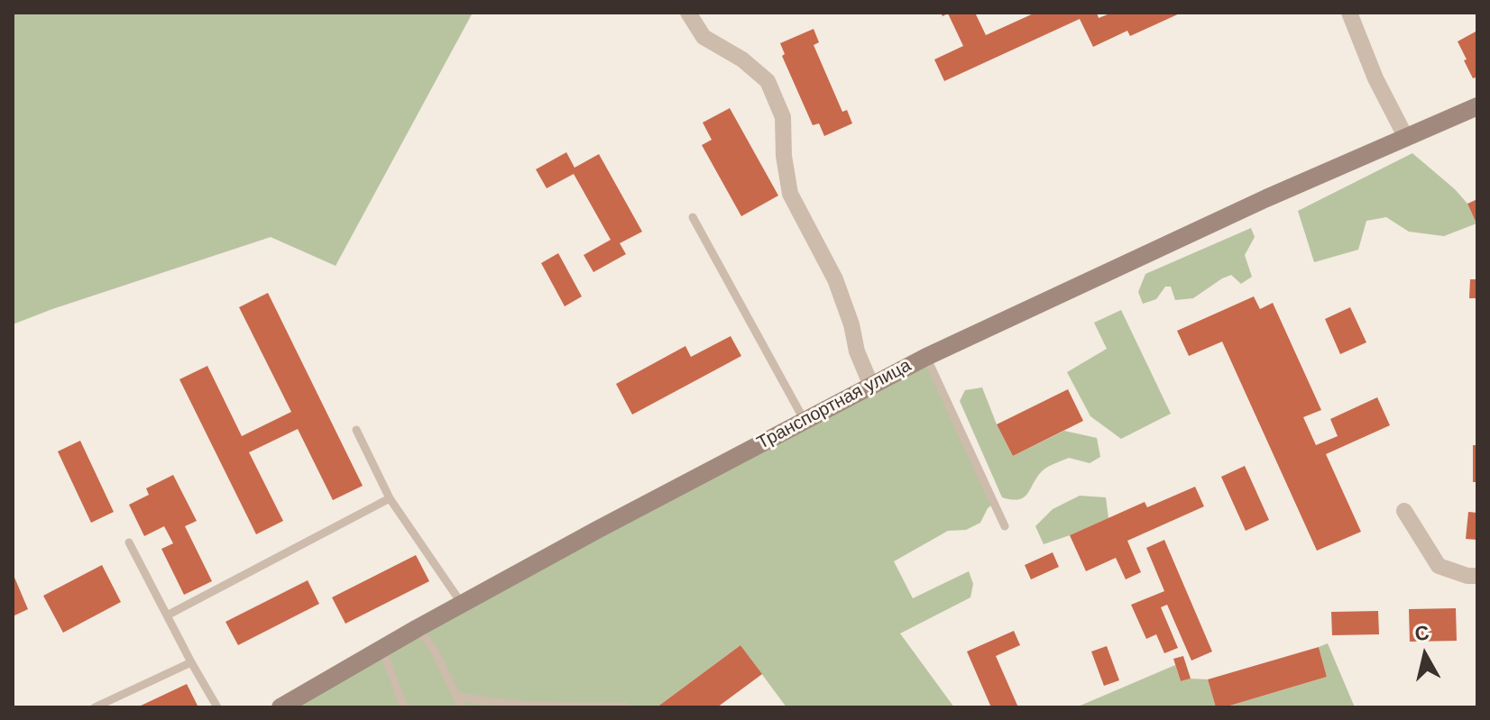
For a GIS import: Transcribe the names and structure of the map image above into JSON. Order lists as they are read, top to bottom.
{
  "streets": {
    "main road": ["Транспортная улица"]
  },
  "north": "top"
}
